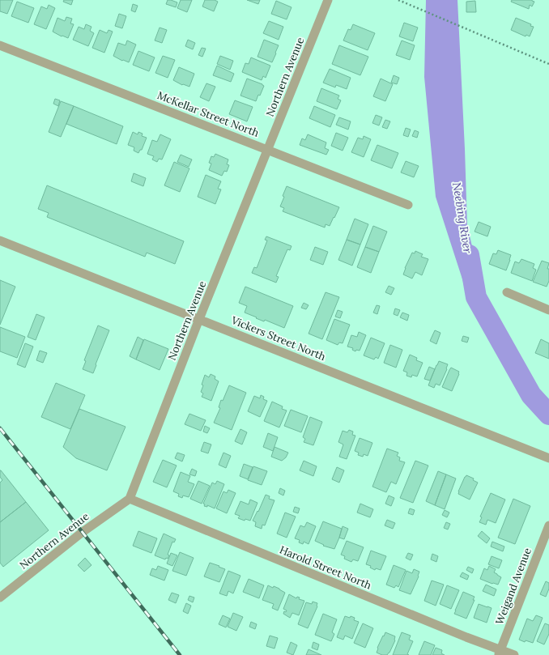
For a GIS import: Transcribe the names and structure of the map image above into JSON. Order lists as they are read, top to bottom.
{
  "streets": {
    "street": [
      "Northern Avenue",
      "McKellar Street North",
      "Vickers Street North",
      "Harold Street North",
      "Weigand Avenue"
    ]
  },
  "crossings": [
    ["Northern Avenue", "McKellar Street North"],
    ["Northern Avenue", "Vickers Street North"],
    ["Northern Avenue", "Harold Street North"],
    ["Harold Street North", "Weigand Avenue"]
  ],
  "water": ["Neebing River"]
}
